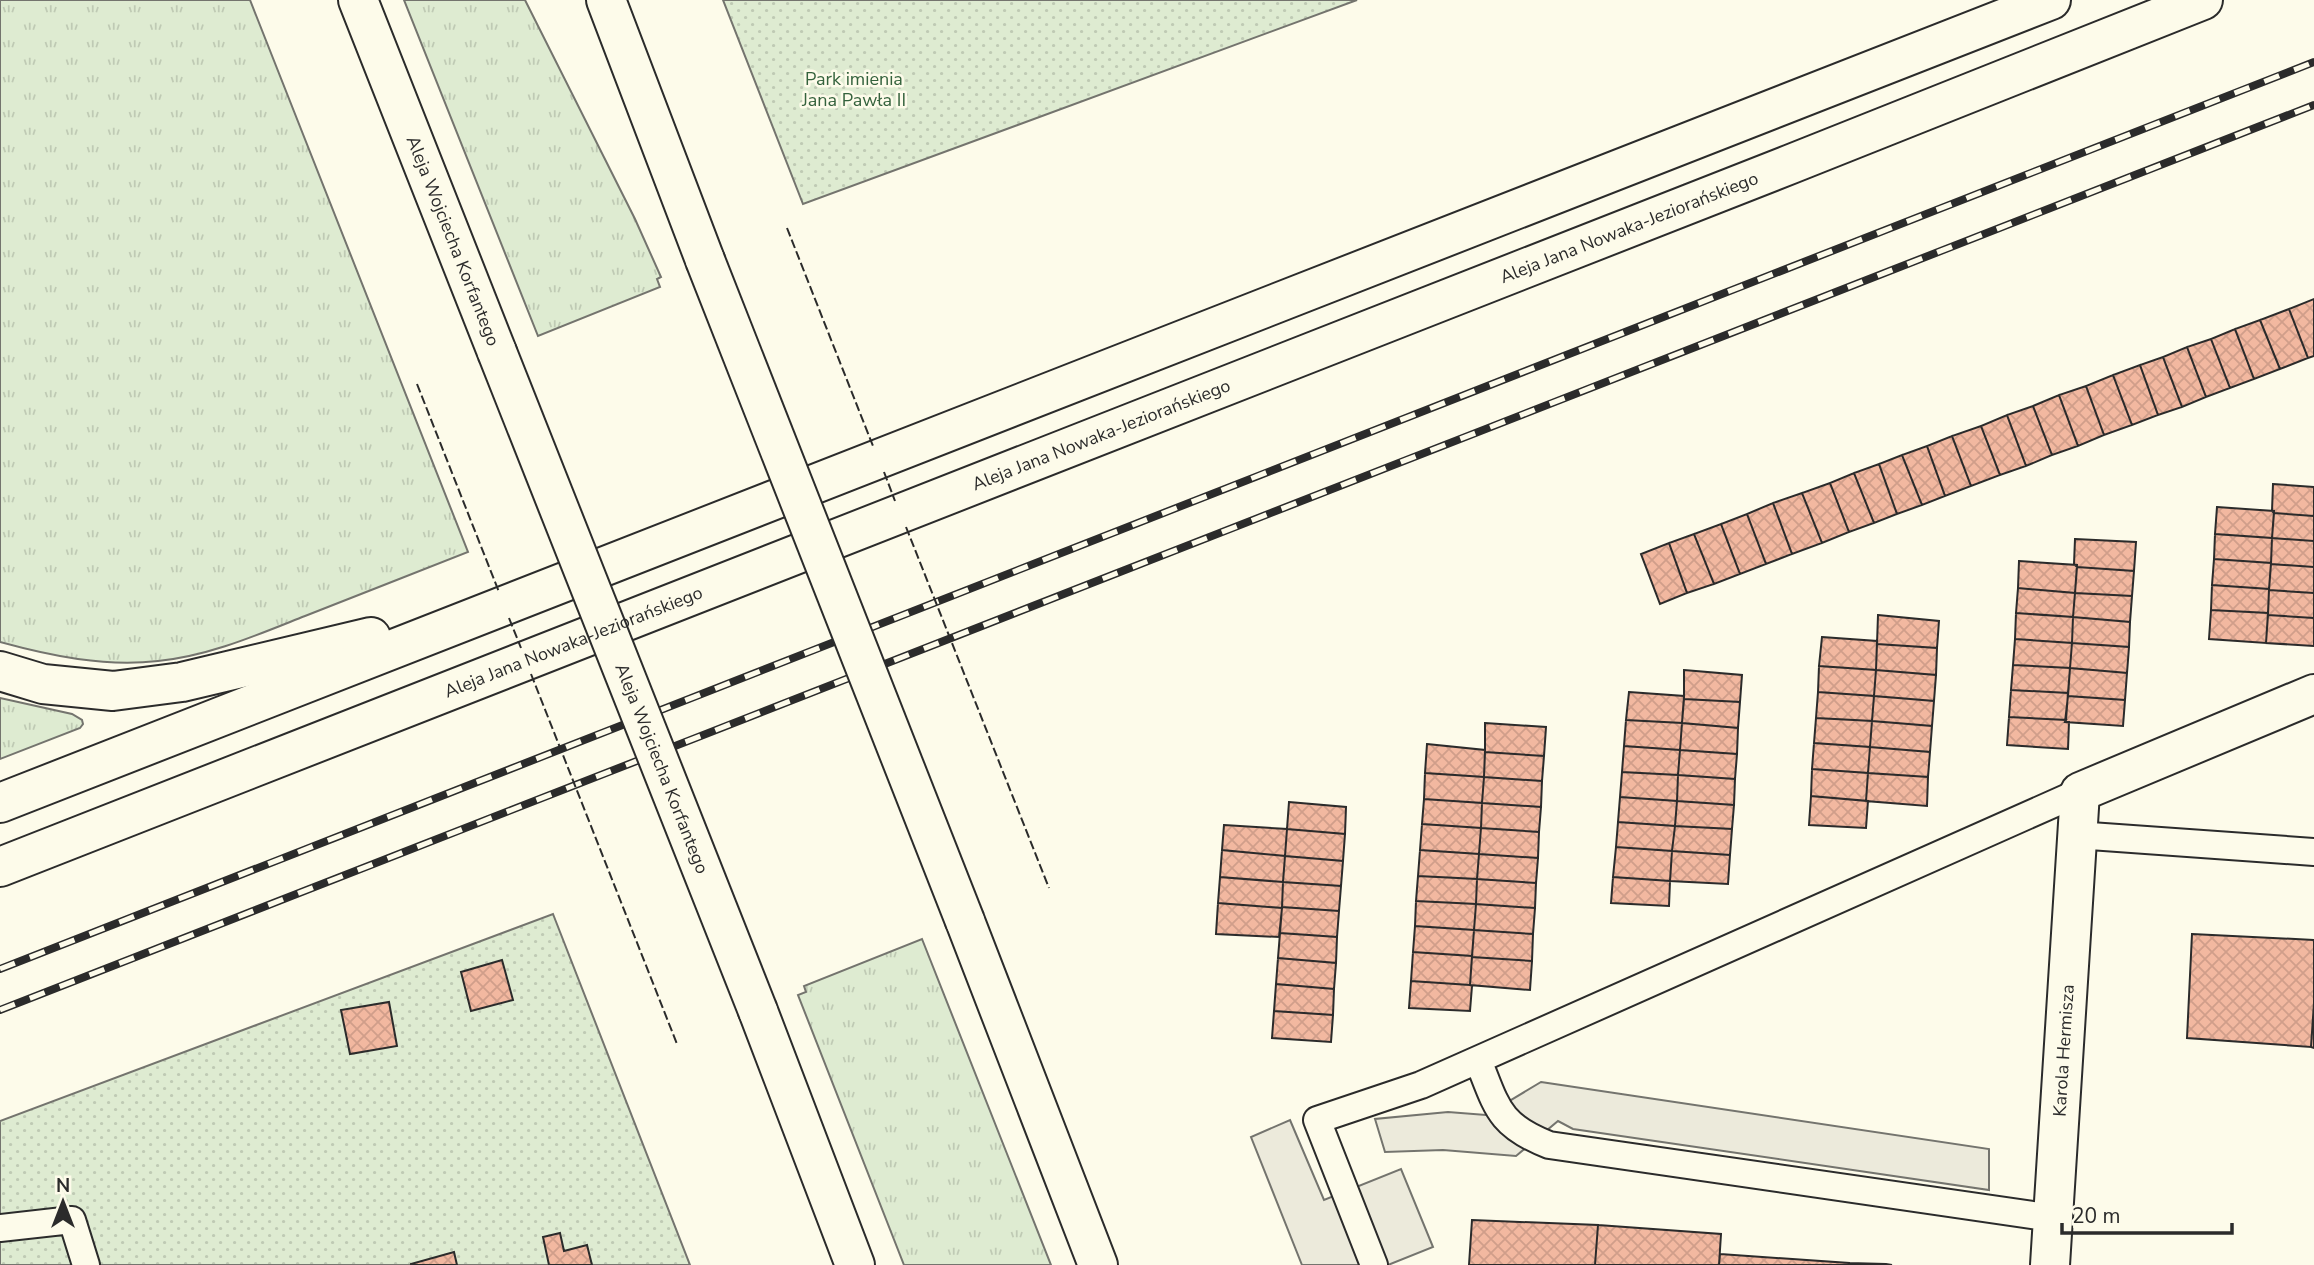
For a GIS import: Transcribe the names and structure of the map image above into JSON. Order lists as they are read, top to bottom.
{
  "streets": {
    "main road": ["Aleja Jana Nowaka-Jeziorańskiego", "Aleja Wojciecha Korfantego", "Karola Hermisza"]
  },
  "parks": ["Park imienia Jana Pawła II"],
  "scale_bar": "20 m",
  "north": "top"
}
